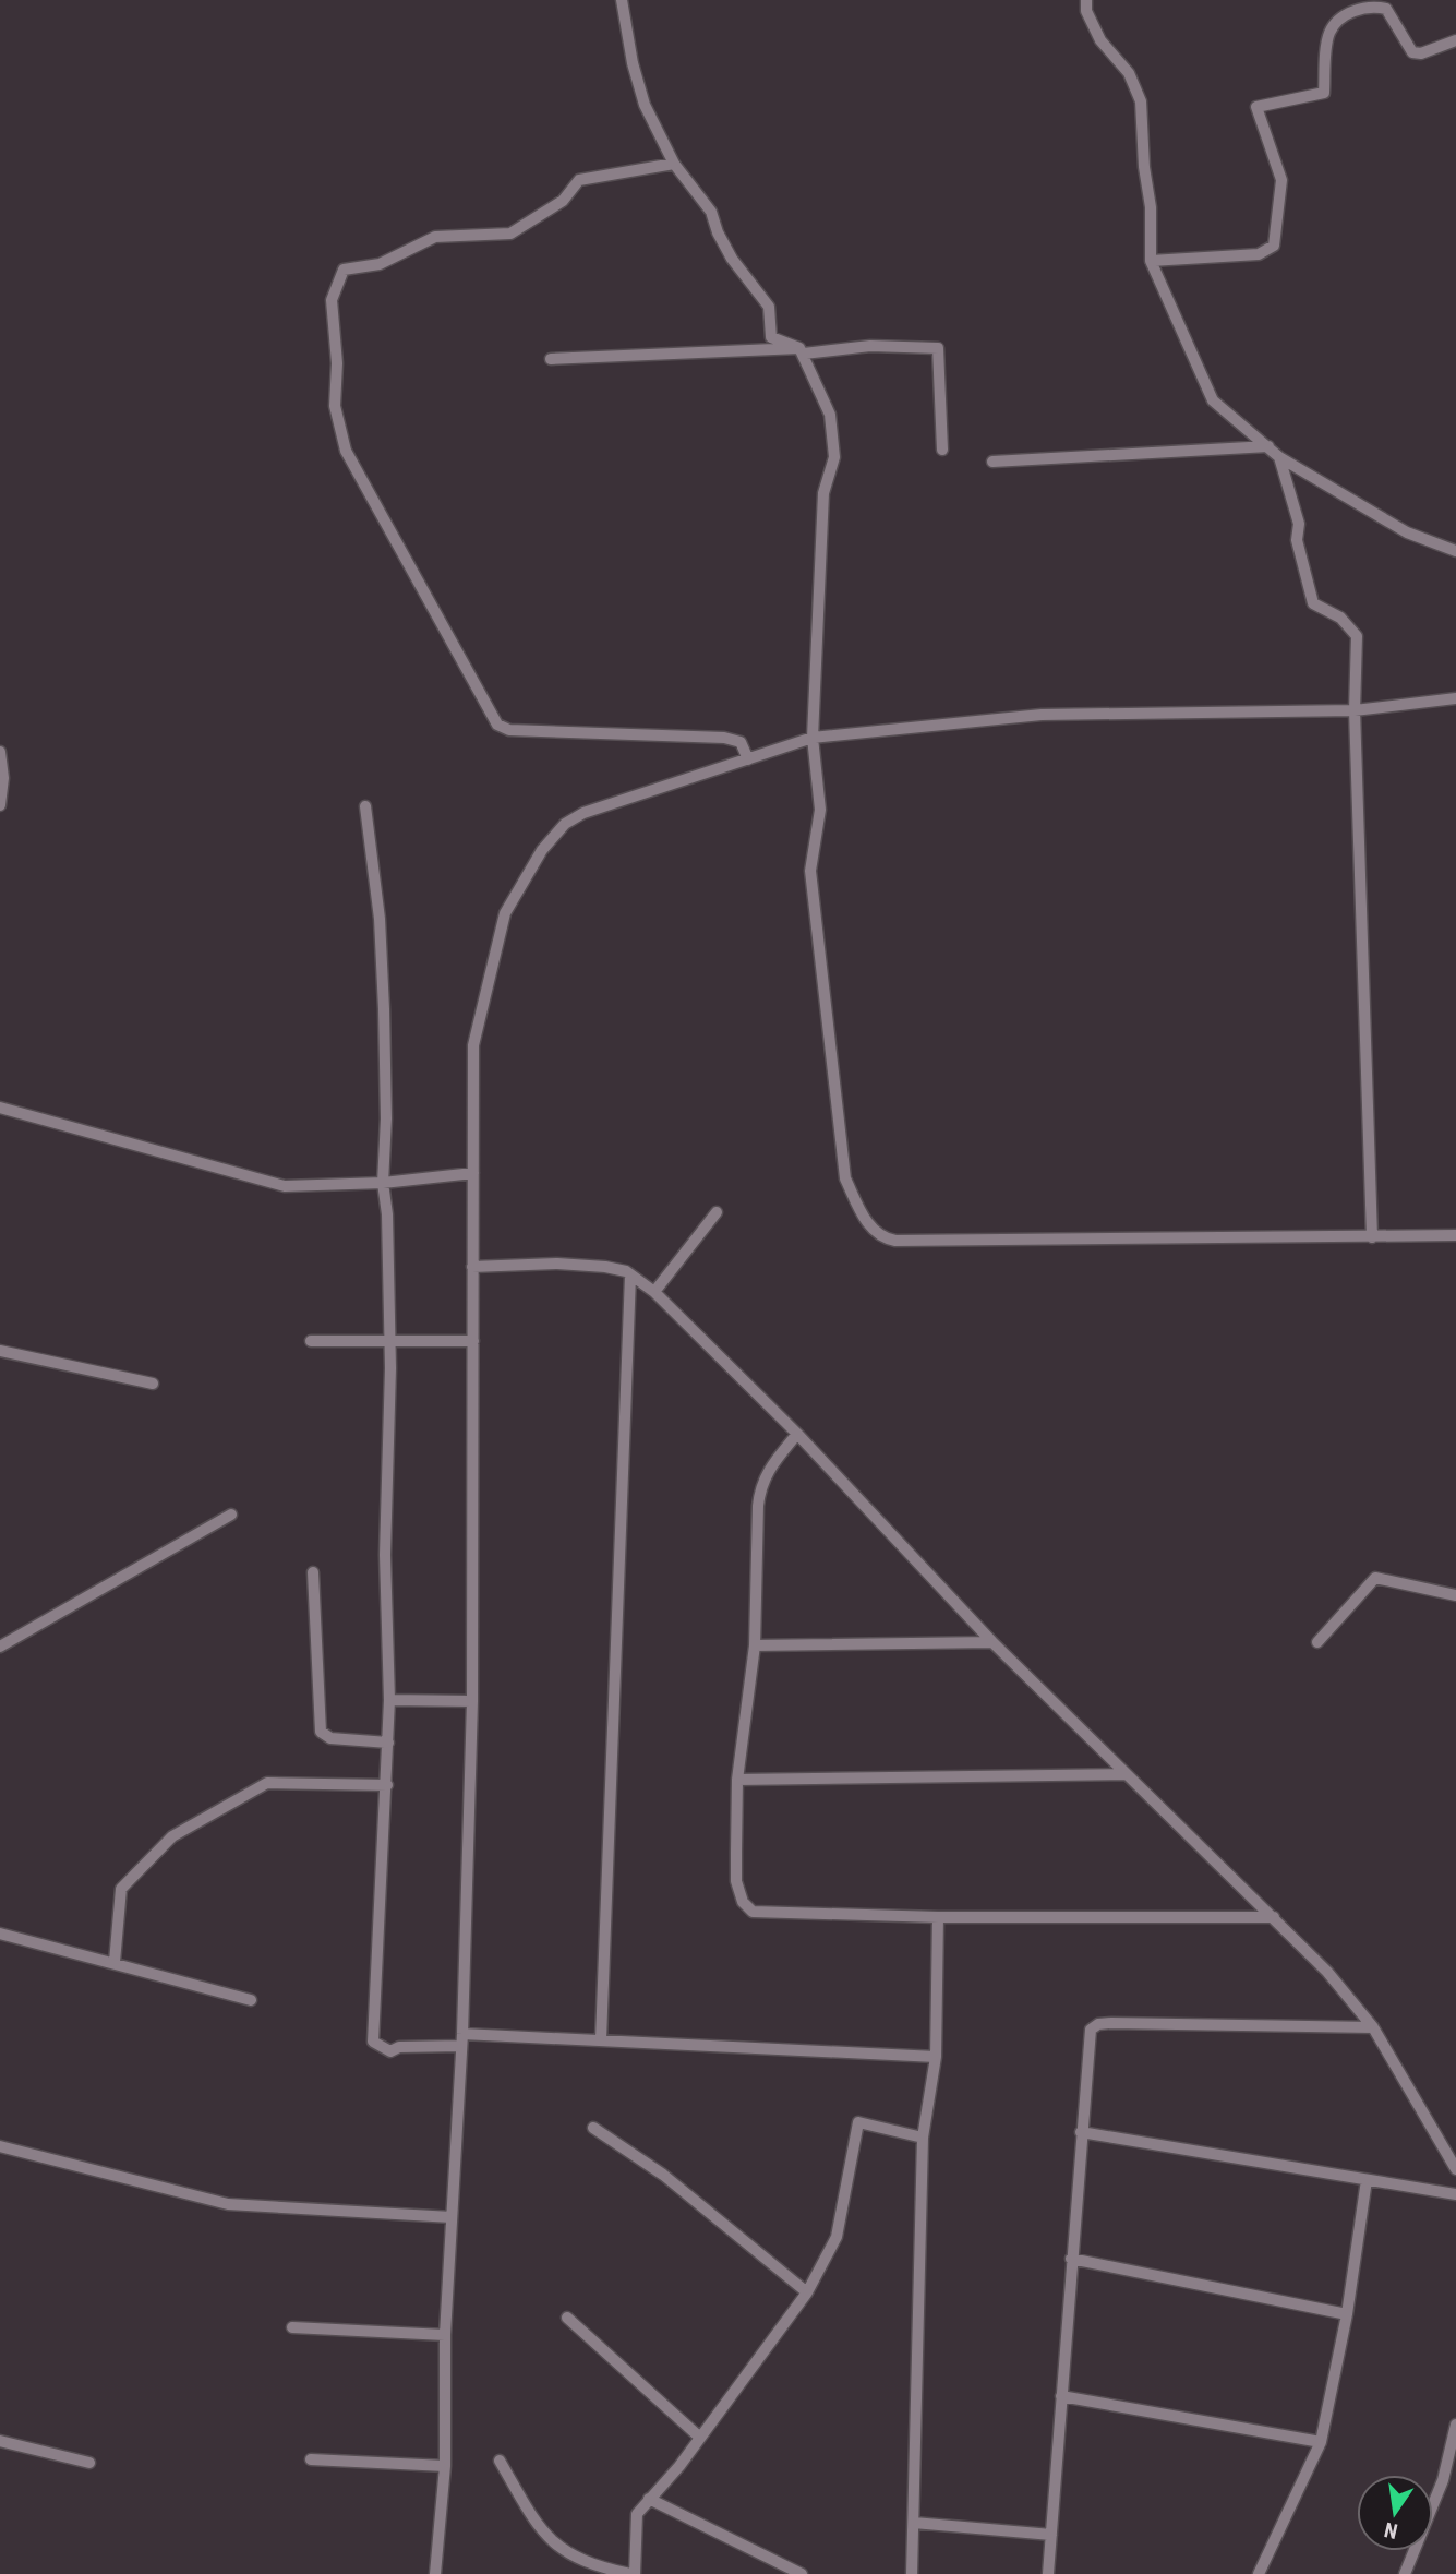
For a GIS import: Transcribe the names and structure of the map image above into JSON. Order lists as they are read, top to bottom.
{
  "north": "bottom"
}
